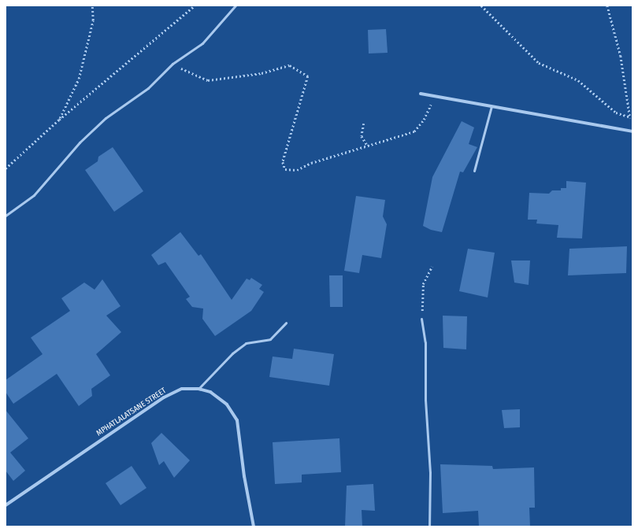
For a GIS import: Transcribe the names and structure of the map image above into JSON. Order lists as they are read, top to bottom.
{
  "streets": {
    "street": ["MPHATLALATSANE STREET"]
  }
}
